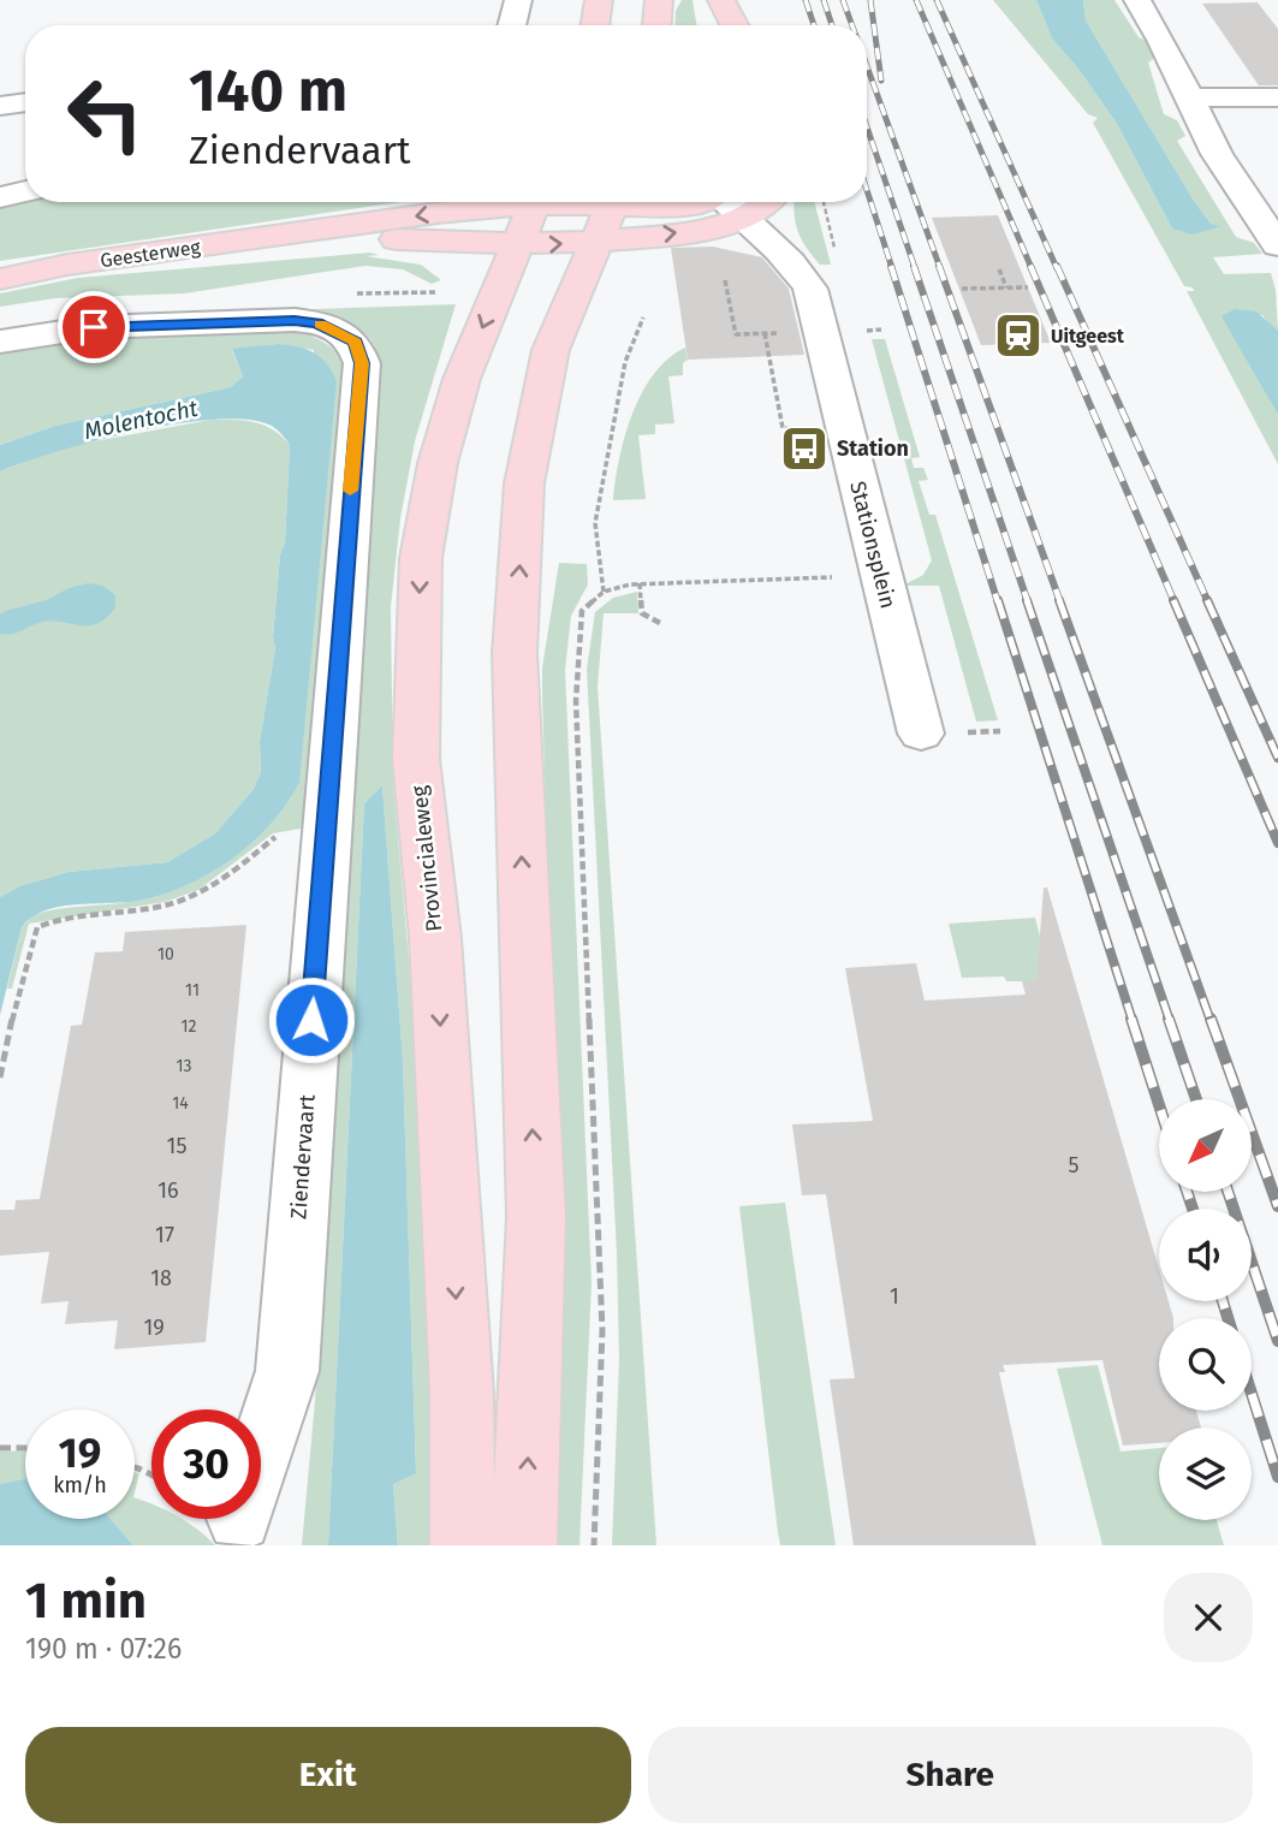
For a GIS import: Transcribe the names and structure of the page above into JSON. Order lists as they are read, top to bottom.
{
  "streets": {
    "main road": ["Geesterweg", "Provincialeweg"],
    "street": ["Stationsplein", "Ziendervaart"]
  },
  "crossings": [
    ["Geesterweg", "Provincialeweg"]
  ],
  "water": ["Molentocht"],
  "places": {
    "station": ["Uitgeest"],
    "bus stop": ["Station"]
  },
  "house_numbers": [
    "10",
    "11",
    "12",
    "13",
    "14",
    "15",
    "5",
    "16",
    "17",
    "18",
    "1",
    "19"
  ],
  "north": "bottom left",
  "page": {
    "turn": ["140 m", "Ziendervaart"],
    "speed": "19 km/h",
    "limit": "30",
    "heading": ["1 min", "190 m · 07:26"],
    "buttons": ["Exit", "Share"]
  }
}
